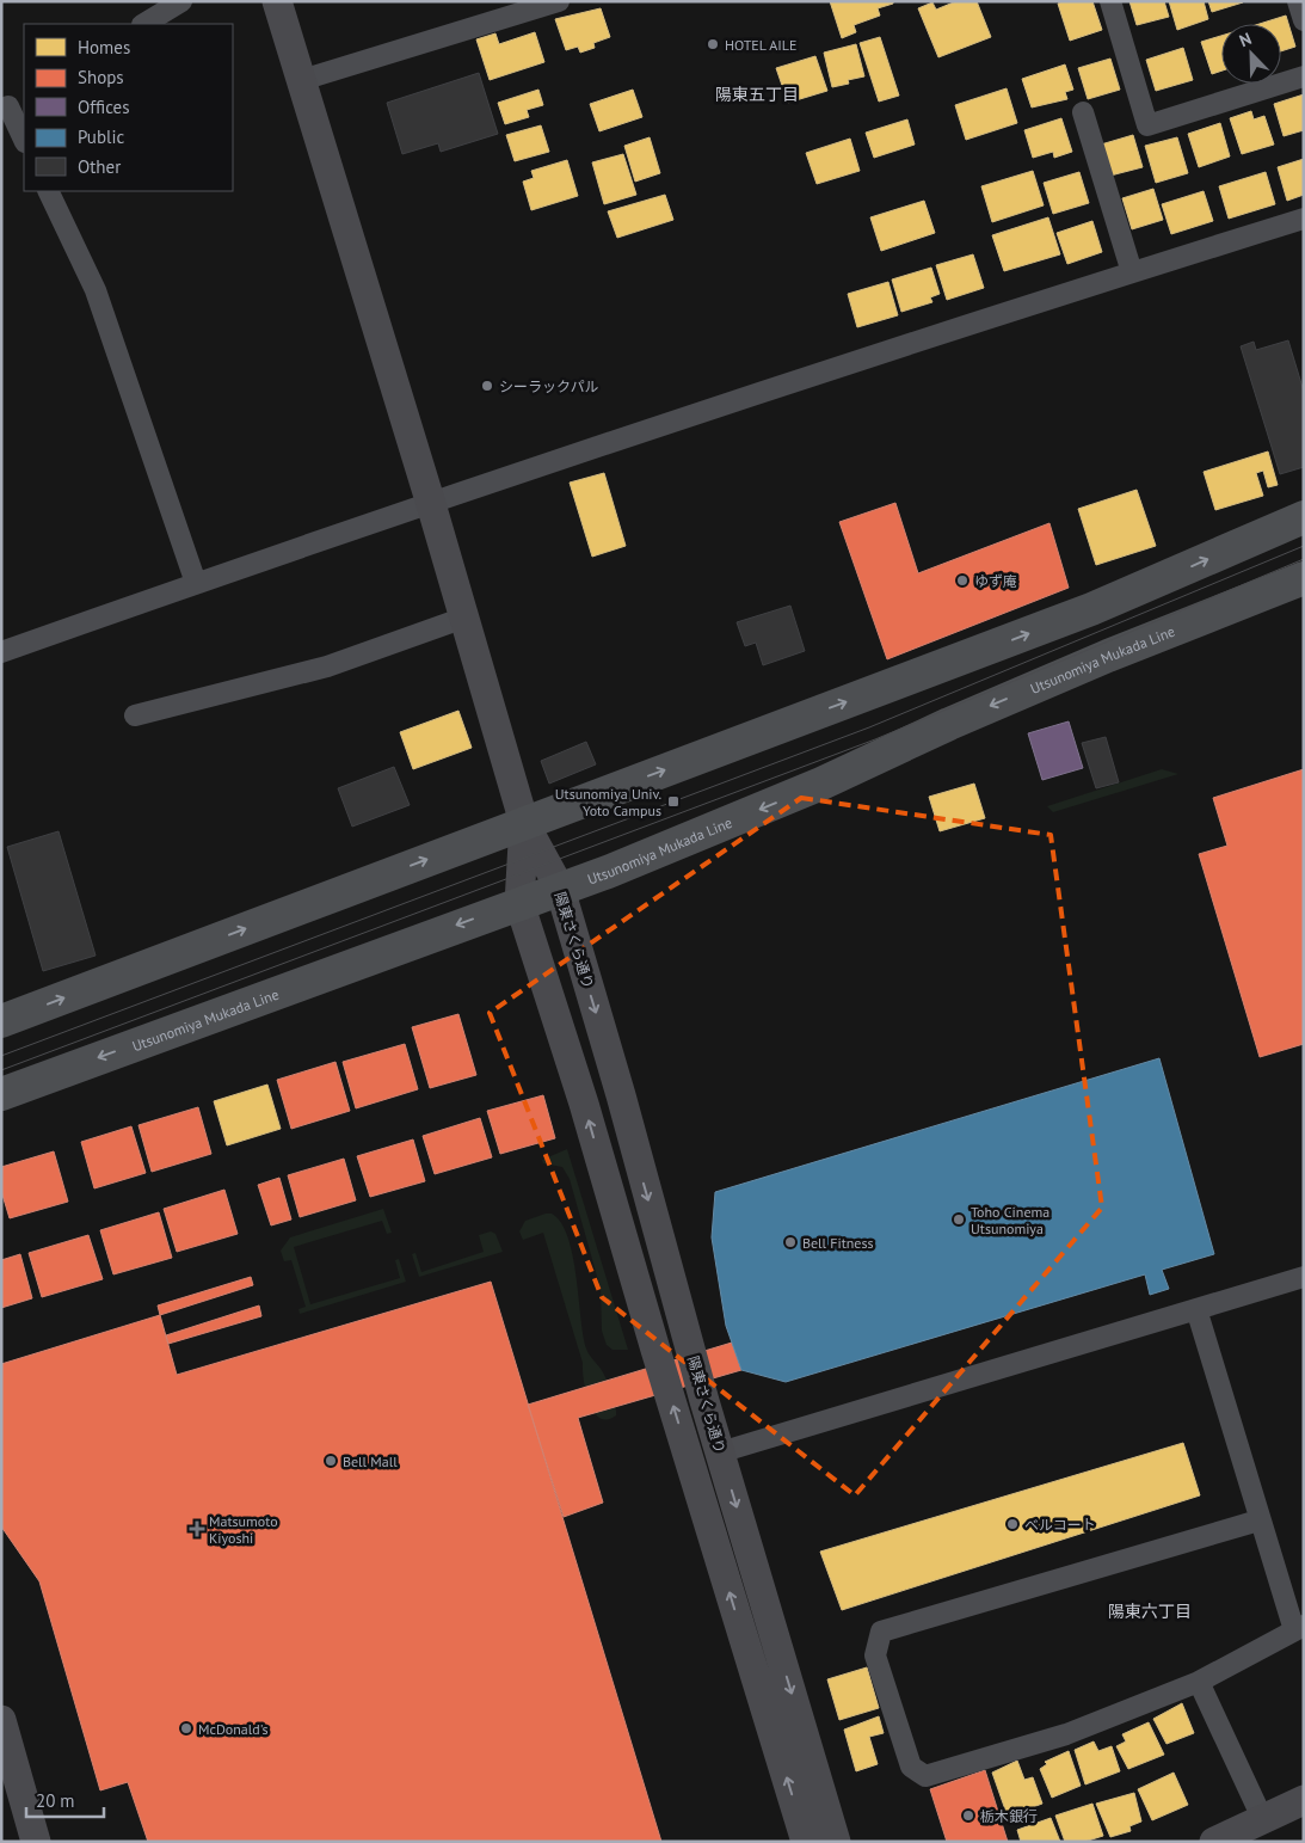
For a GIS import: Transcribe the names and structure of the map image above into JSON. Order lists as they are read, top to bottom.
{
  "streets": {
    "main road": ["Utsunomiya Mukada Line"],
    "street": ["陽東さくら通り"]
  },
  "crossings": [
    ["Utsunomiya Mukada Line", "陽東さくら通り"]
  ],
  "districts": ["陽東五丁目", "陽東六丁目"],
  "places": {
    "other": [
      "HOTEL AILE",
      "シーラックパル",
      "ゆず庵",
      "Toho Cinema Utsunomiya",
      "Bell Fitness",
      "Bell Mall",
      "ベルコート",
      "McDonald's",
      "栃木銀行"
    ],
    "transit": ["Utsunomiya Univ. Yoto Campus"],
    "health": ["Matsumoto Kiyoshi"]
  },
  "legend": [
    "Homes",
    "Shops",
    "Offices",
    "Public",
    "Other"
  ],
  "scale_bar": "20 m",
  "north": "top left"
}
